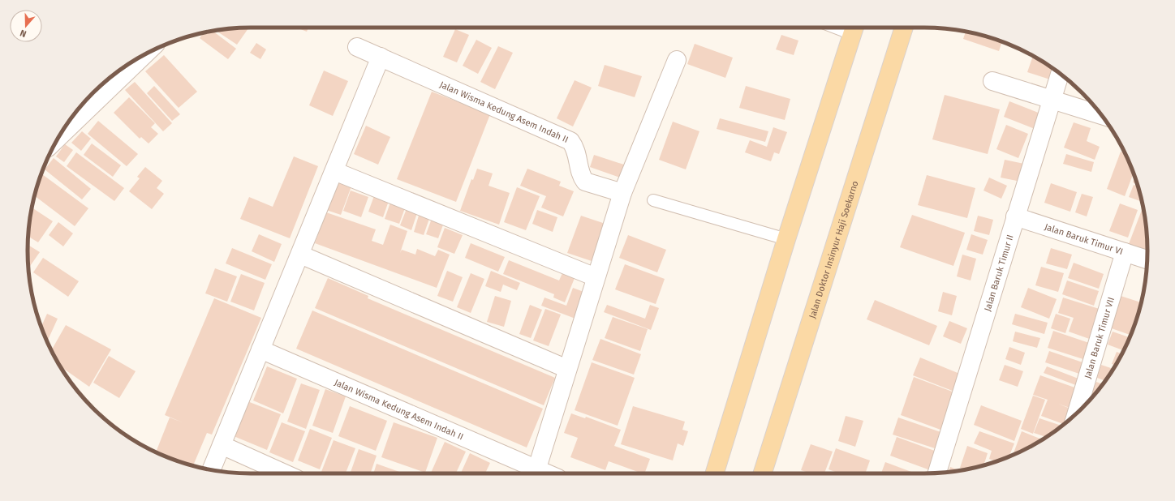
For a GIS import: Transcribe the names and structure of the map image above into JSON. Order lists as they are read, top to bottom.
{
  "streets": {
    "main road": ["Jalan Doktor Insinyur Haji Soekarno"],
    "street": [
      "Jalan Wisma Kedung Asem Indah II",
      "Jalan Baruk Timur VI",
      "Jalan Baruk Timur II",
      "Jalan Baruk Timur VII"
    ]
  },
  "crossings": [
    ["Jalan Baruk Timur VI", "Jalan Baruk Timur II"],
    ["Jalan Baruk Timur VI", "Jalan Baruk Timur VII"]
  ],
  "north": "bottom"
}
